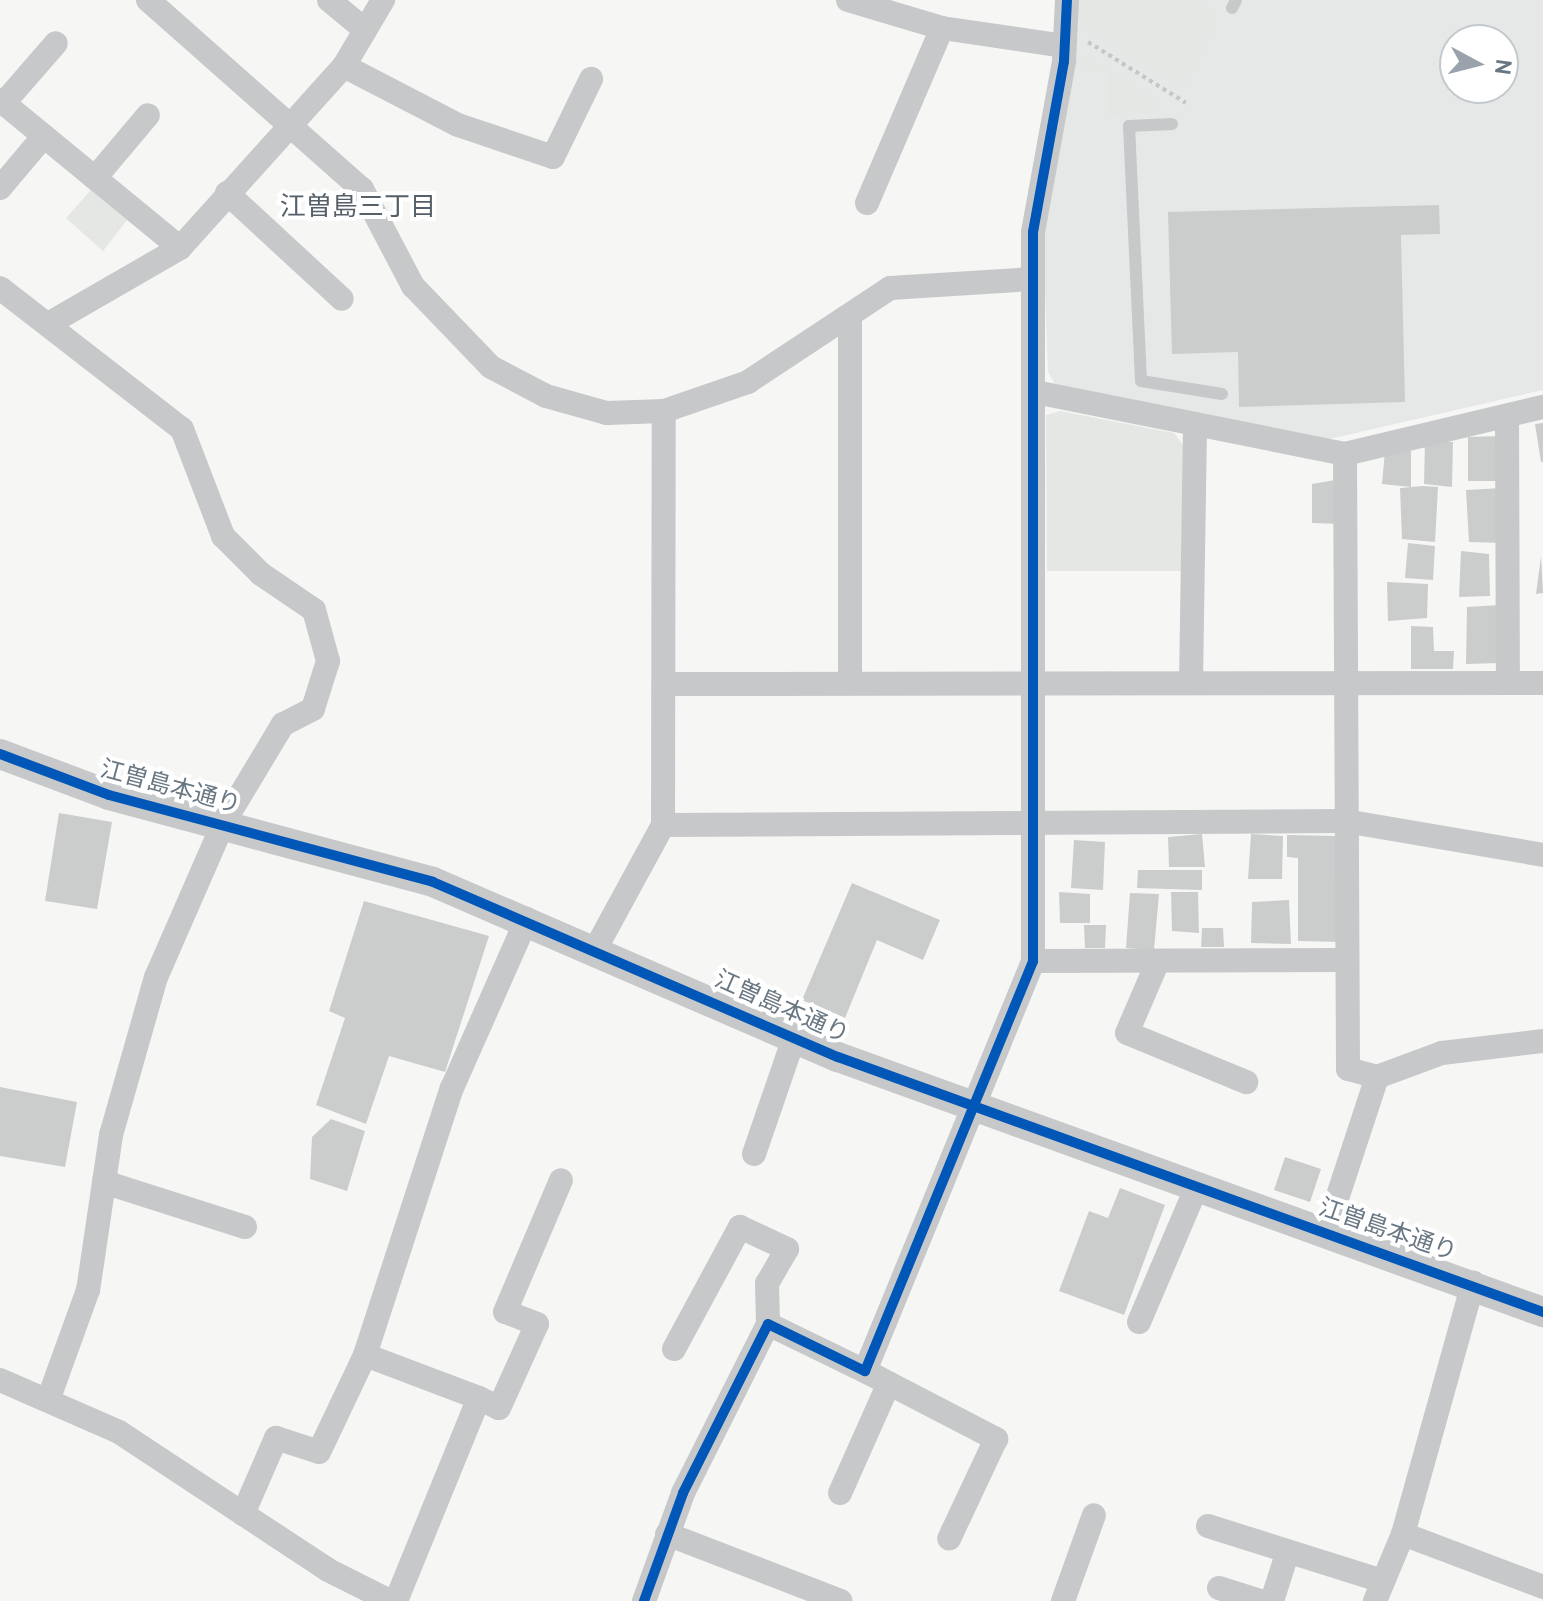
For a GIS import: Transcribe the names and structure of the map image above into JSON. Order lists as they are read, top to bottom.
{
  "streets": {
    "street": ["江曽島本通り"]
  },
  "districts": ["江曽島三丁目"],
  "north": "right"
}
